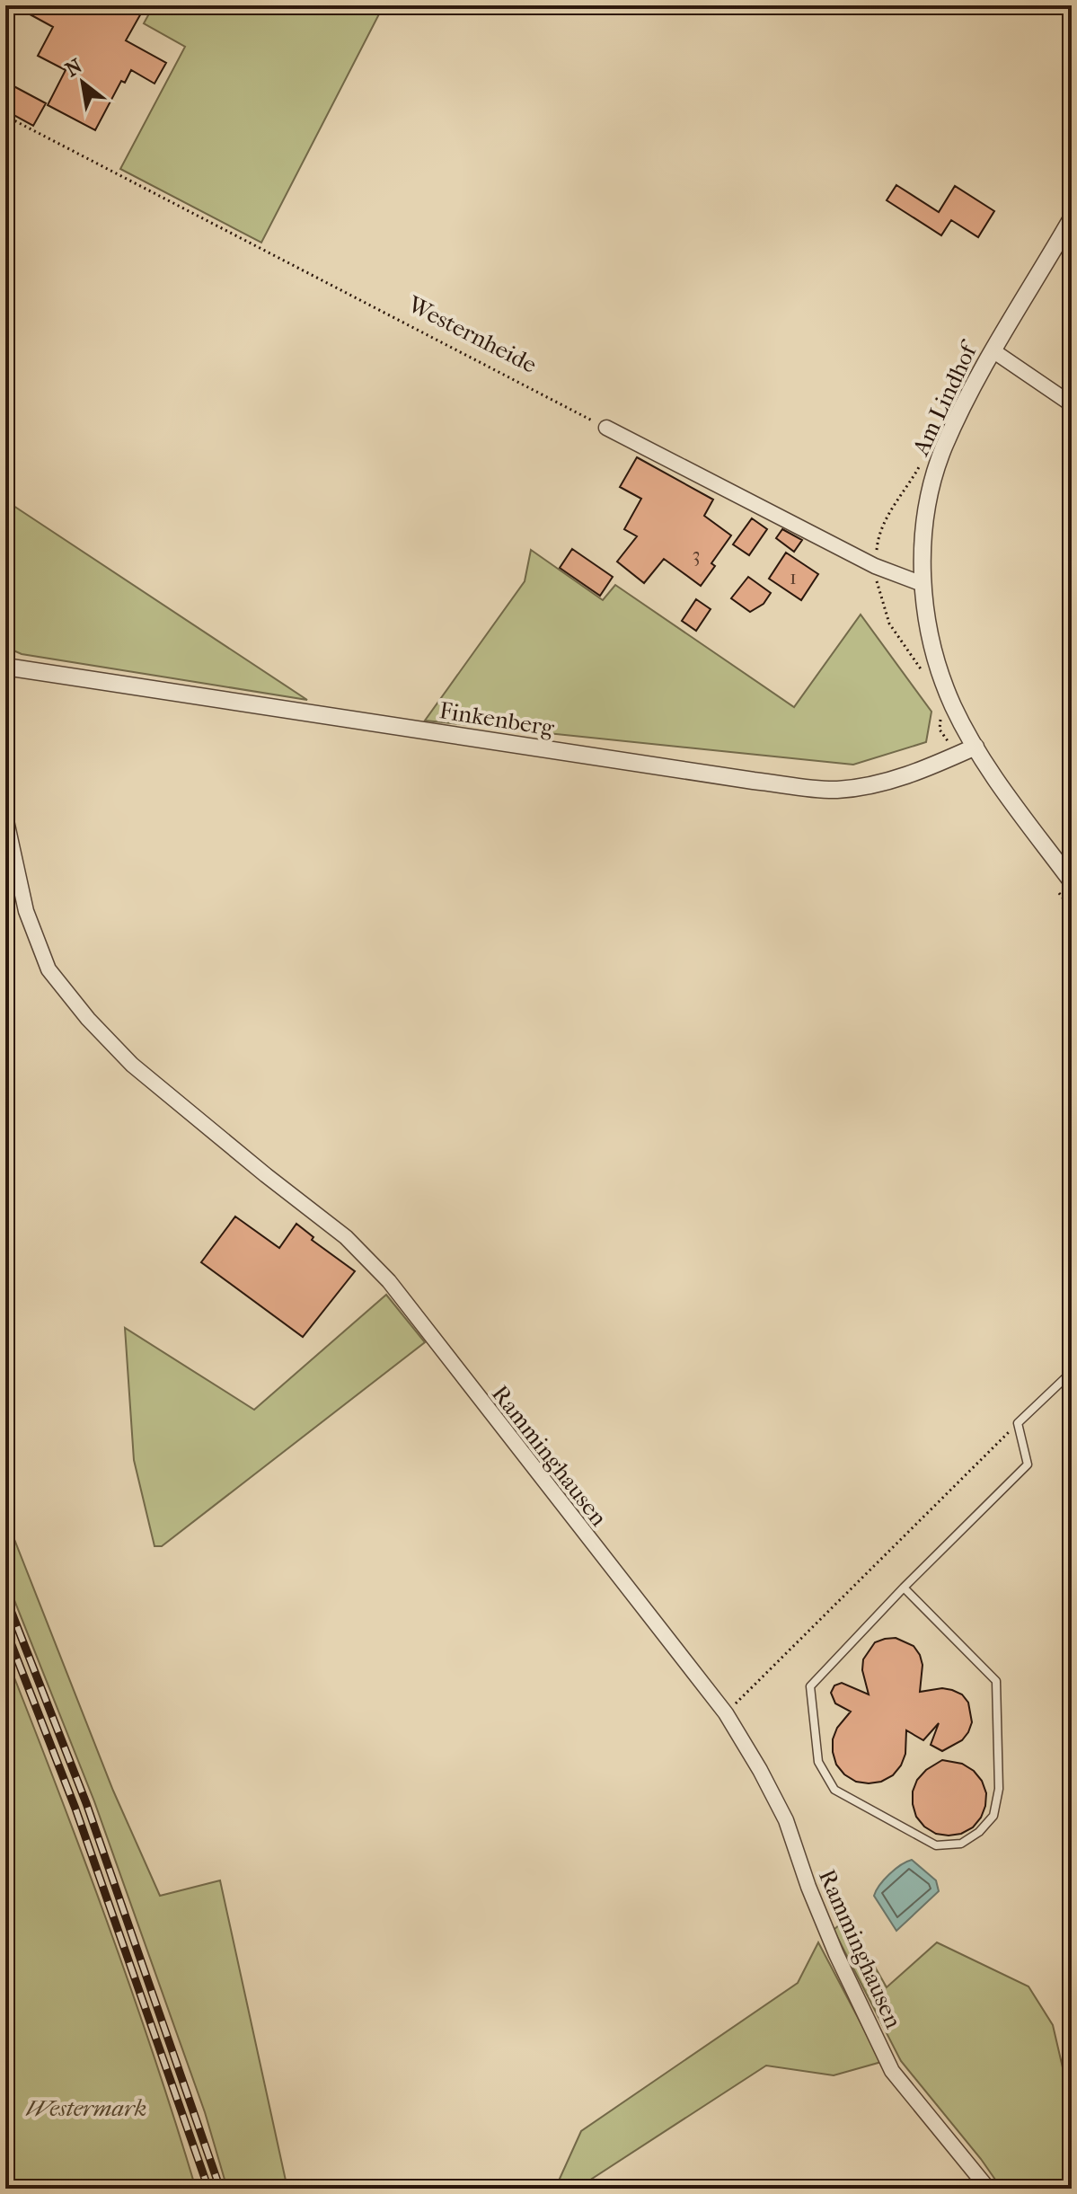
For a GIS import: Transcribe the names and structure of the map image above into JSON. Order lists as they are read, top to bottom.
{
  "streets": {
    "street": ["Am Lindhof", "Finkenberg", "Ramminghausen"],
    "path": ["Westernheide"]
  },
  "crossings": [
    ["Am Lindhof", "Finkenberg"]
  ],
  "parks": ["Westermark"],
  "house_numbers": ["3", "1"],
  "north": "top left"
}
